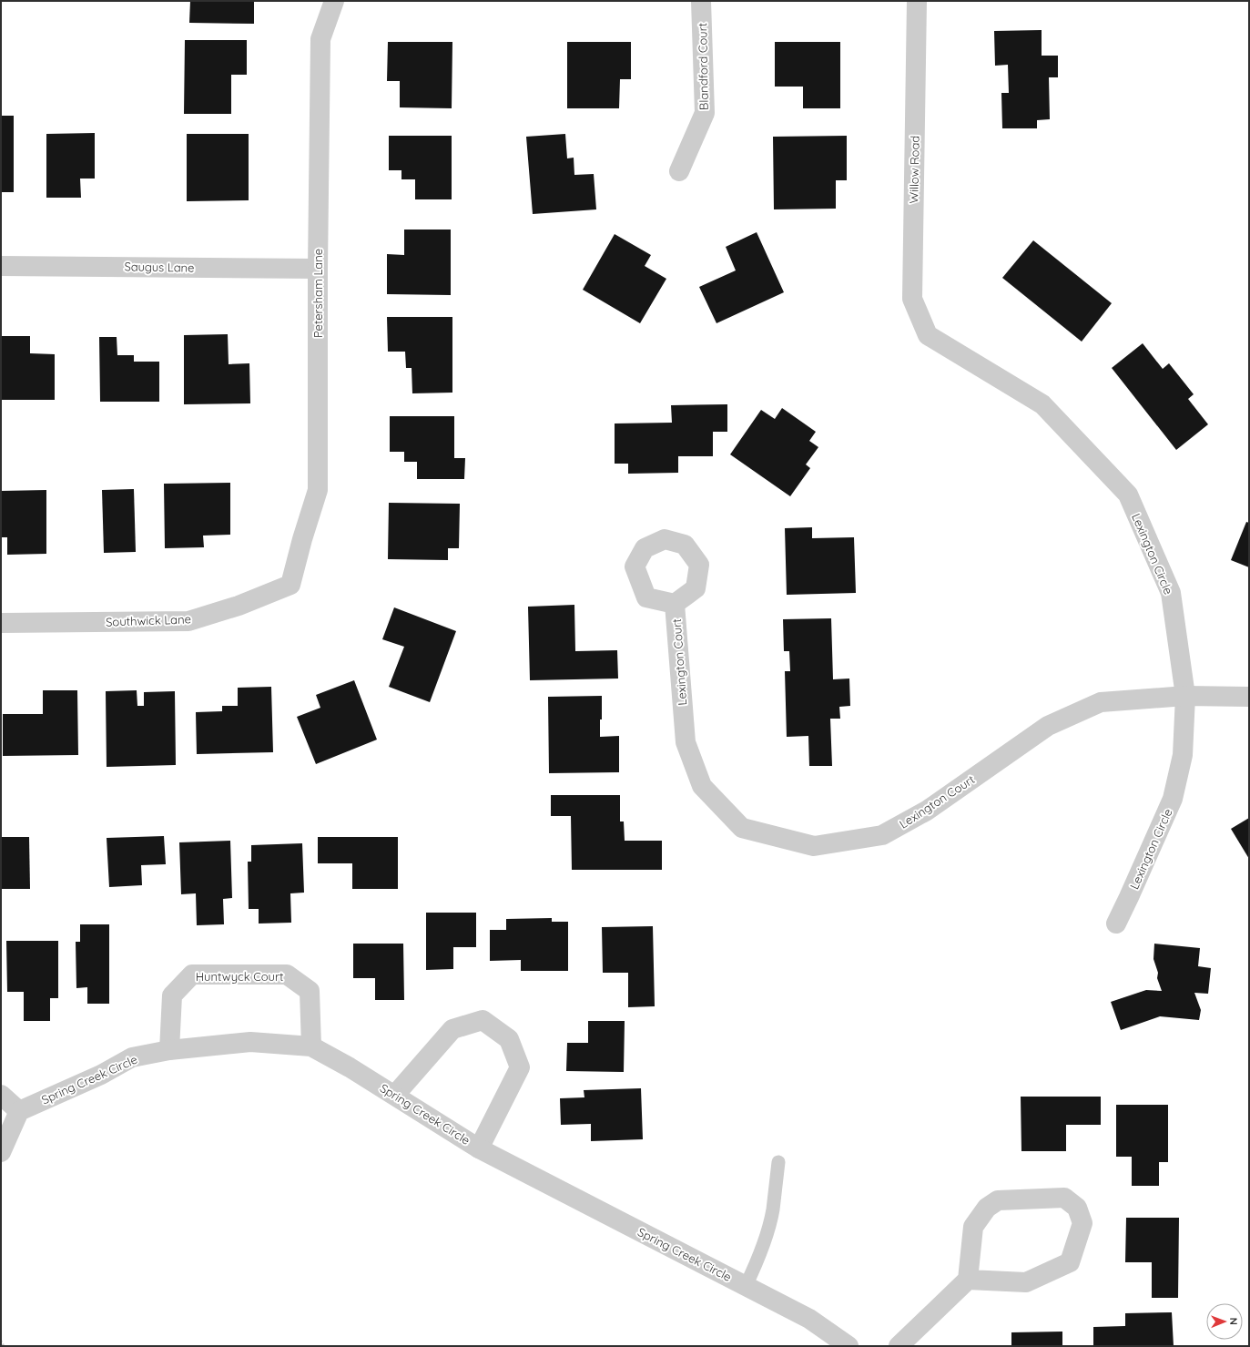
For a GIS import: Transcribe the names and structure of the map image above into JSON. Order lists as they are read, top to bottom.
{
  "streets": {
    "street": [
      "Blandford Court",
      "Willow Road",
      "Saugus Lane",
      "Petersham Lane",
      "Lexington Circle",
      "Southwick Lane",
      "Lexington Court",
      "Huntwyck Court",
      "Spring Creek Circle"
    ]
  },
  "crossings": [
    ["Willow Road", "Lexington Circle"],
    ["Saugus Lane", "Petersham Lane"],
    ["Petersham Lane", "Southwick Lane"],
    ["Lexington Circle", "Lexington Court"],
    ["Huntwyck Court", "Spring Creek Circle"]
  ],
  "north": "right"
}
